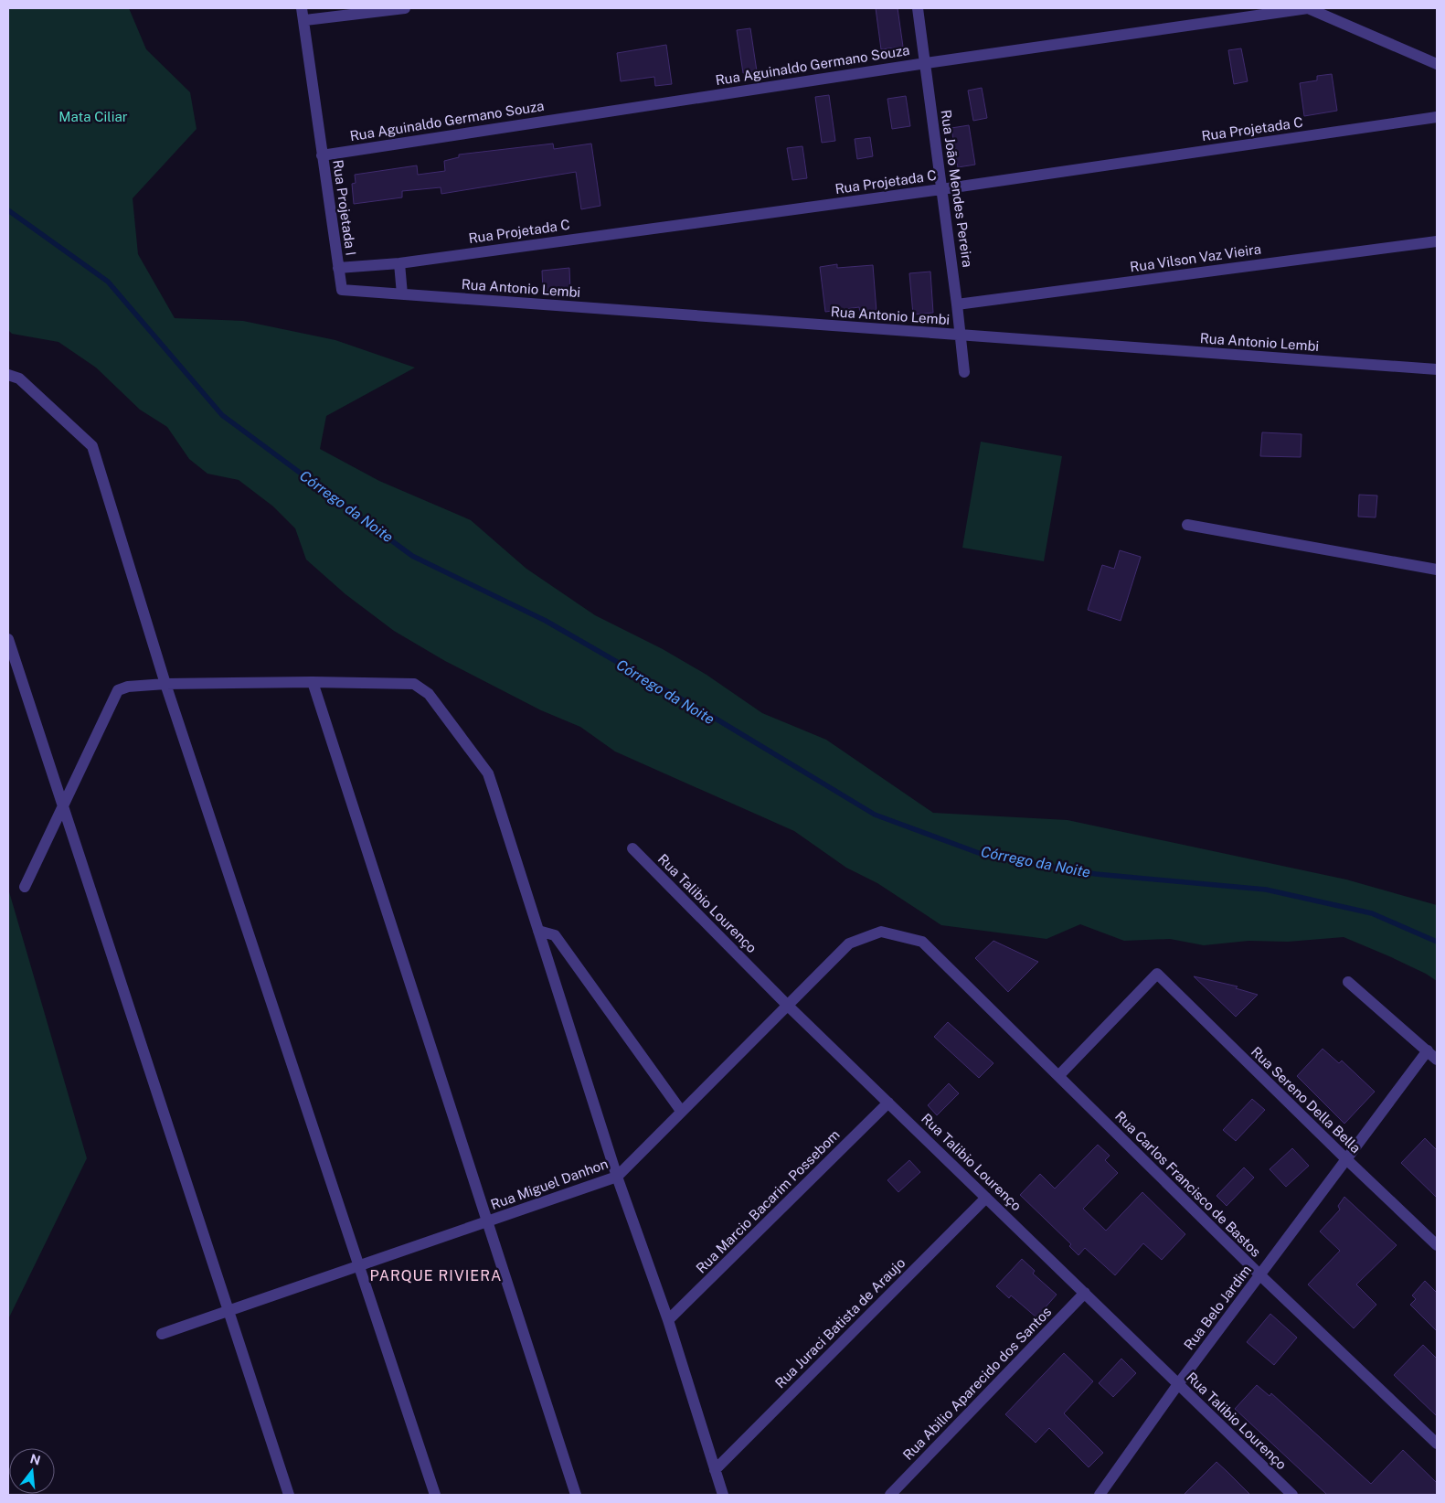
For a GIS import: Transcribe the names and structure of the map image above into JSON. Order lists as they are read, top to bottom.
{
  "streets": {
    "street": [
      "Rua Aguinaldo Germano Souza",
      "Rua Projetada C",
      "Rua João Mendes Pereira",
      "Rua Projetada I",
      "Rua Vilson Vaz Vieira",
      "Rua Antonio Lembi",
      "Rua Talibio Lourenço",
      "Rua Sereno Della Bella",
      "Rua Miguel Danhon",
      "Rua Carlos Francisco de Bastos",
      "Rua Marcio Bacarim Possebom",
      "Rua Belo Jardim",
      "Rua Juraci Batista de Araujo",
      "Rua Abilio Aparecido dos Santos"
    ]
  },
  "crossings": [
    ["Rua Aguinaldo Germano Souza", "Rua João Mendes Pereira"],
    ["Rua Aguinaldo Germano Souza", "Rua Projetada I"],
    ["Rua Projetada C", "Rua João Mendes Pereira"],
    ["Rua Projetada C", "Rua Projetada I"],
    ["Rua João Mendes Pereira", "Rua Vilson Vaz Vieira"],
    ["Rua João Mendes Pereira", "Rua Antonio Lembi"],
    ["Rua Projetada I", "Rua Antonio Lembi"],
    ["Rua Talibio Lourenço", "Rua Miguel Danhon"],
    ["Rua Talibio Lourenço", "Rua Marcio Bacarim Possebom"],
    ["Rua Talibio Lourenço", "Rua Belo Jardim"],
    ["Rua Talibio Lourenço", "Rua Juraci Batista de Araujo"],
    ["Rua Talibio Lourenço", "Rua Abilio Aparecido dos Santos"],
    ["Rua Sereno Della Bella", "Rua Carlos Francisco de Bastos"],
    ["Rua Sereno Della Bella", "Rua Belo Jardim"],
    ["Rua Miguel Danhon", "Rua Carlos Francisco de Bastos"],
    ["Rua Carlos Francisco de Bastos", "Rua Belo Jardim"]
  ],
  "districts": ["PARQUE RIVIERA"],
  "water": ["Córrego da Noite"],
  "parks": ["Mata Ciliar"],
  "north": "top"
}
